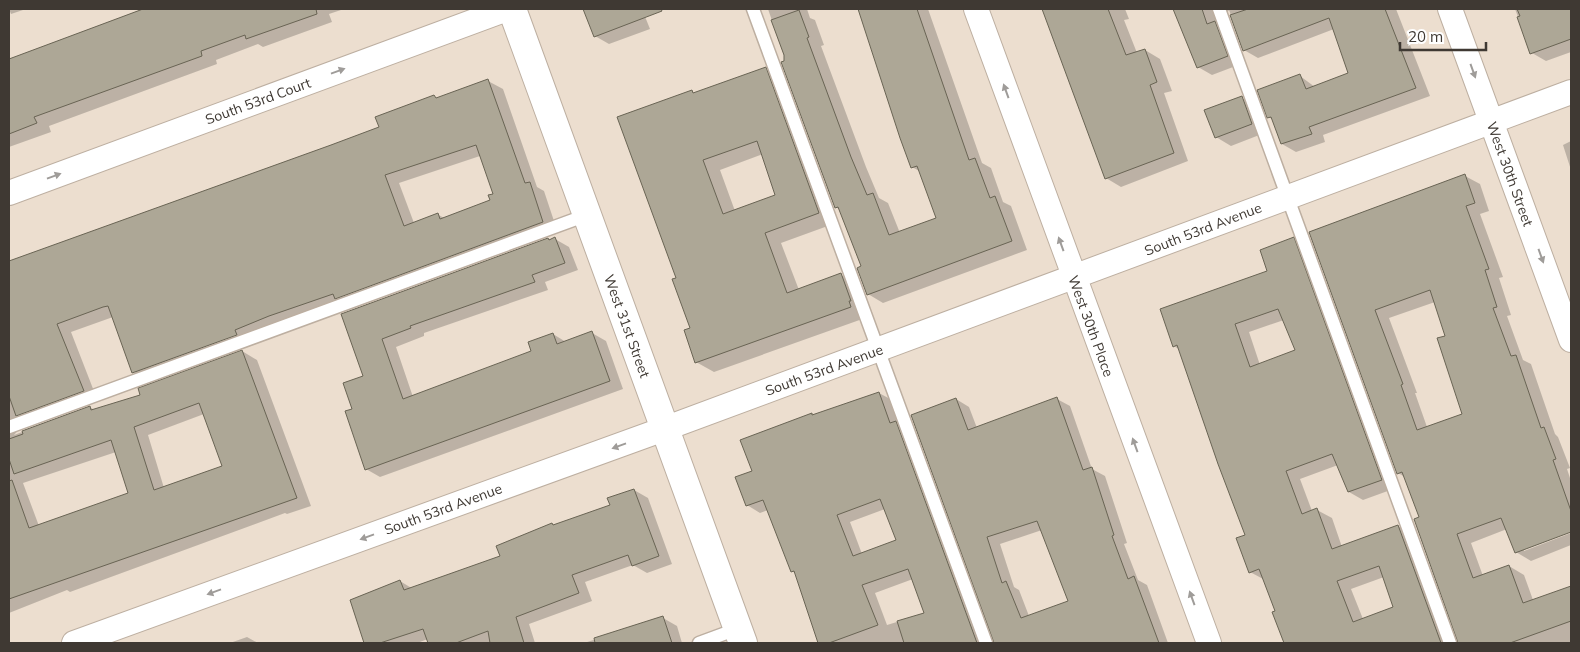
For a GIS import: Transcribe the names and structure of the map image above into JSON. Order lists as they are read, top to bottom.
{
  "streets": {
    "main road": ["West 31st Street"],
    "street": [
      "South 53rd Court",
      "West 30th Street",
      "South 53rd Avenue",
      "West 30th Place"
    ]
  },
  "crossings": [
    ["West 30th Street", "South 53rd Avenue"],
    ["South 53rd Avenue", "West 31st Street"],
    ["South 53rd Avenue", "West 30th Place"]
  ],
  "one_way": [
    "South 53rd Court",
    "West 30th Street",
    "South 53rd Avenue",
    "West 30th Place"
  ],
  "scale_bar": "20 m"
}
